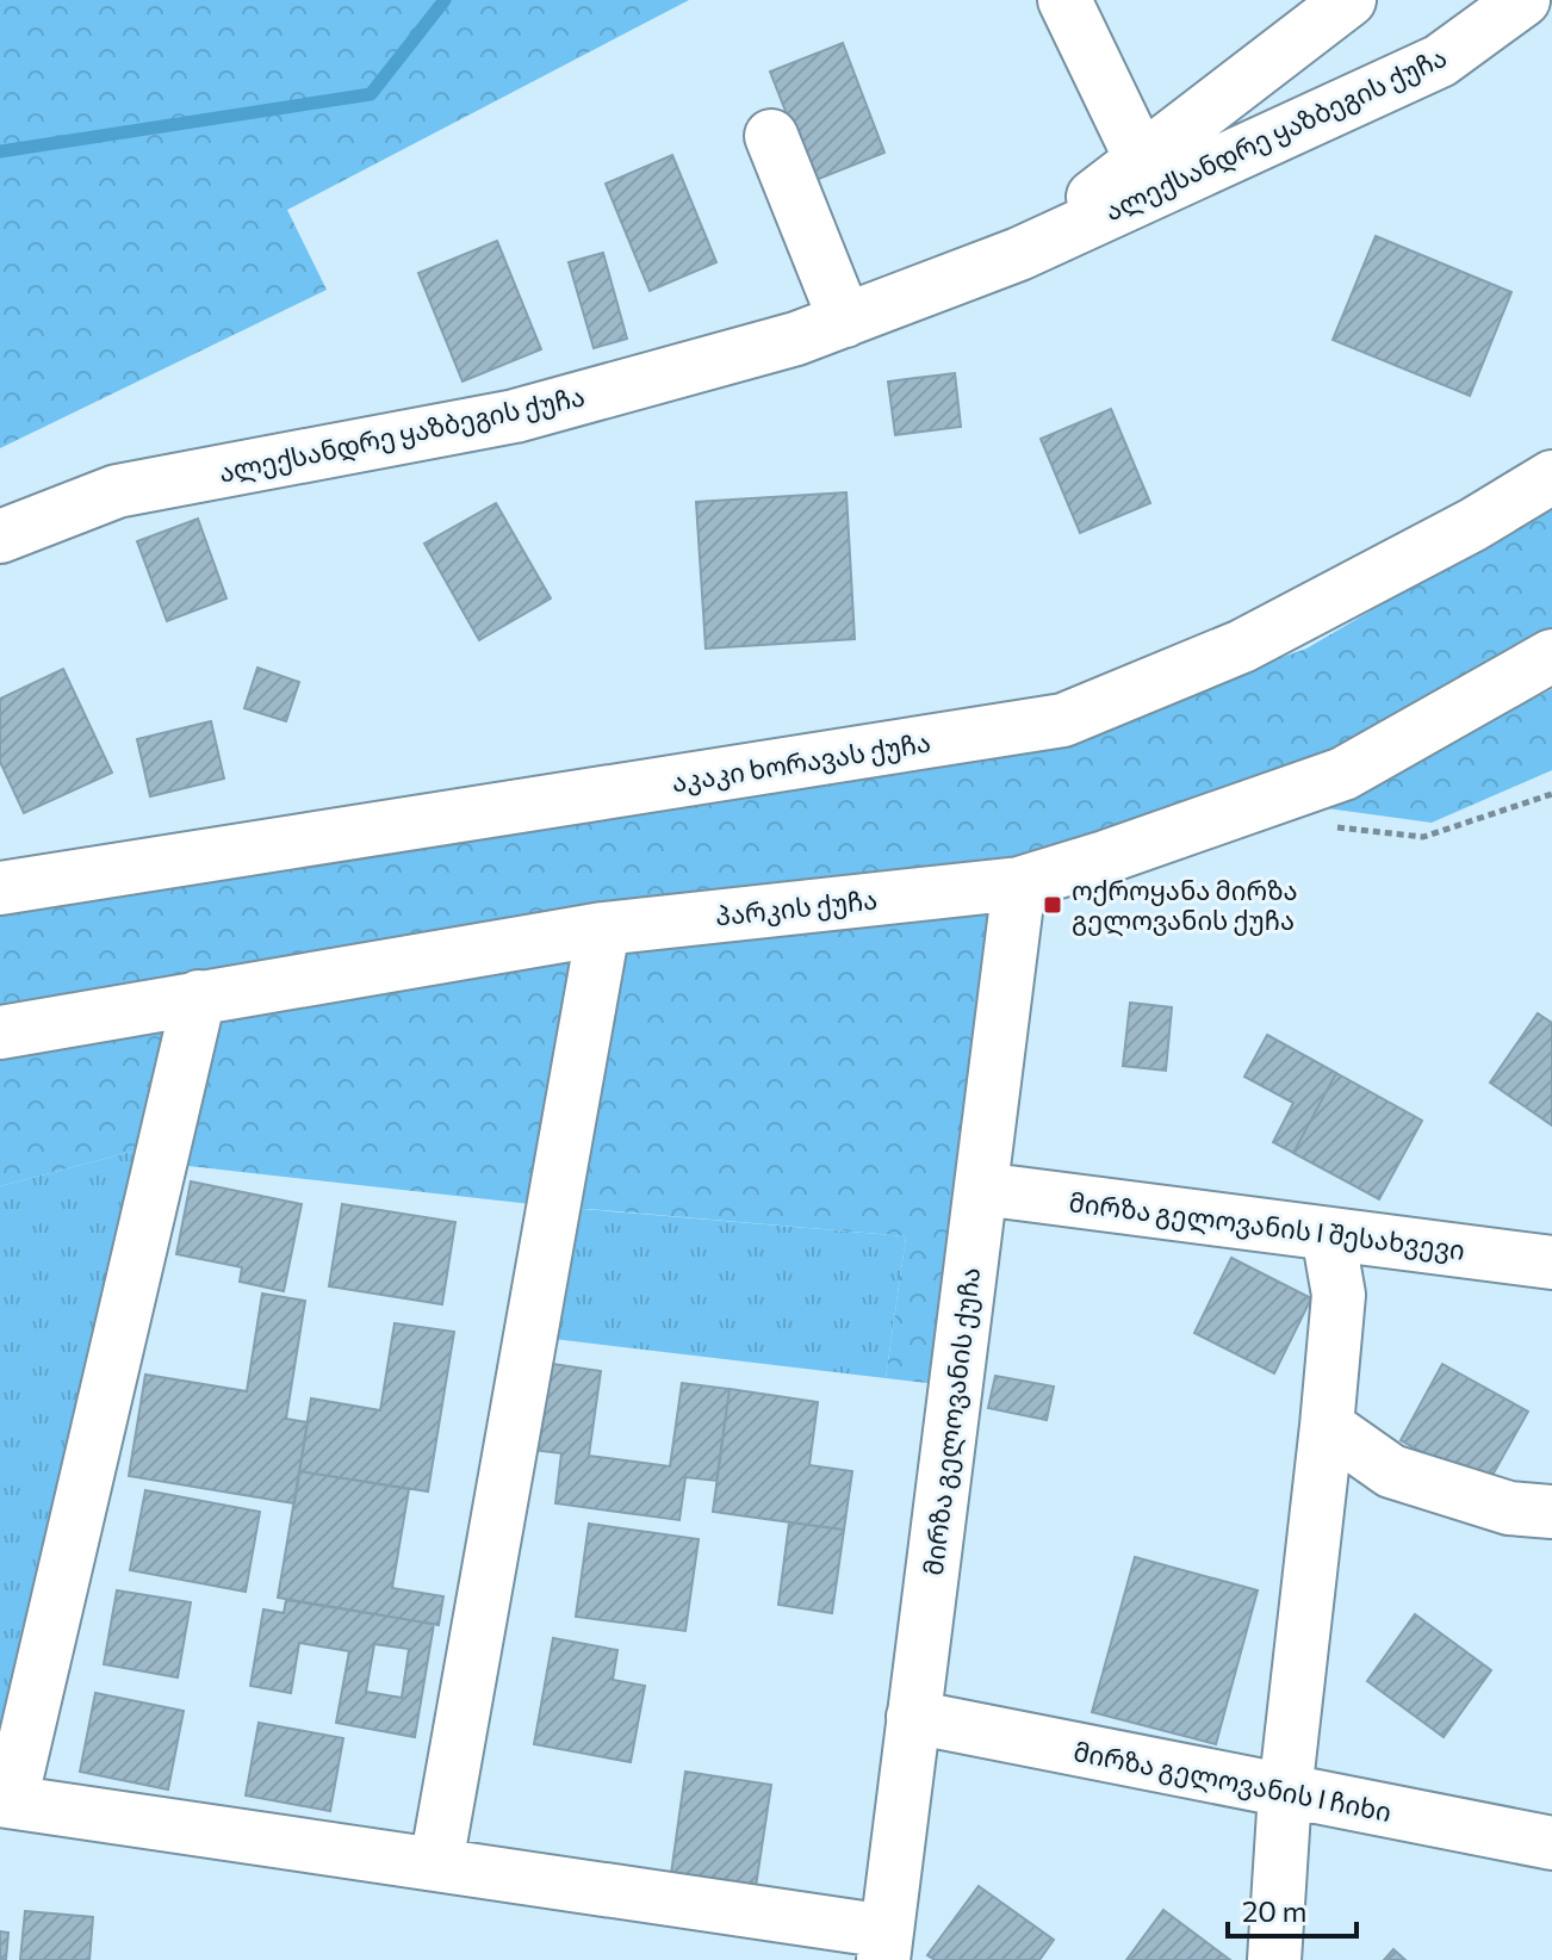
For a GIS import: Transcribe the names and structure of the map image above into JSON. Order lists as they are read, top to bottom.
{
  "streets": {
    "street": [
      "ალექსანდრე ყაზბეგის ქუჩა",
      "აკაკი ხორავას ქუჩა",
      "პარკის ქუჩა",
      "მირზა გელოვანის I შესახვევი",
      "მირზა გელოვანის ქუჩა",
      "მირზა გელოვანის I ჩიხი"
    ]
  },
  "crossings": [
    ["პარკის ქუჩა", "მირზა გელოვანის ქუჩა"],
    ["მირზა გელოვანის I შესახვევი", "მირზა გელოვანის ქუჩა"],
    ["მირზა გელოვანის ქუჩა", "მირზა გელოვანის I ჩიხი"]
  ],
  "places": {
    "transit": ["ოქროყანა მირზა გელოვანის ქუჩა"]
  },
  "scale_bar": "20 m"
}
